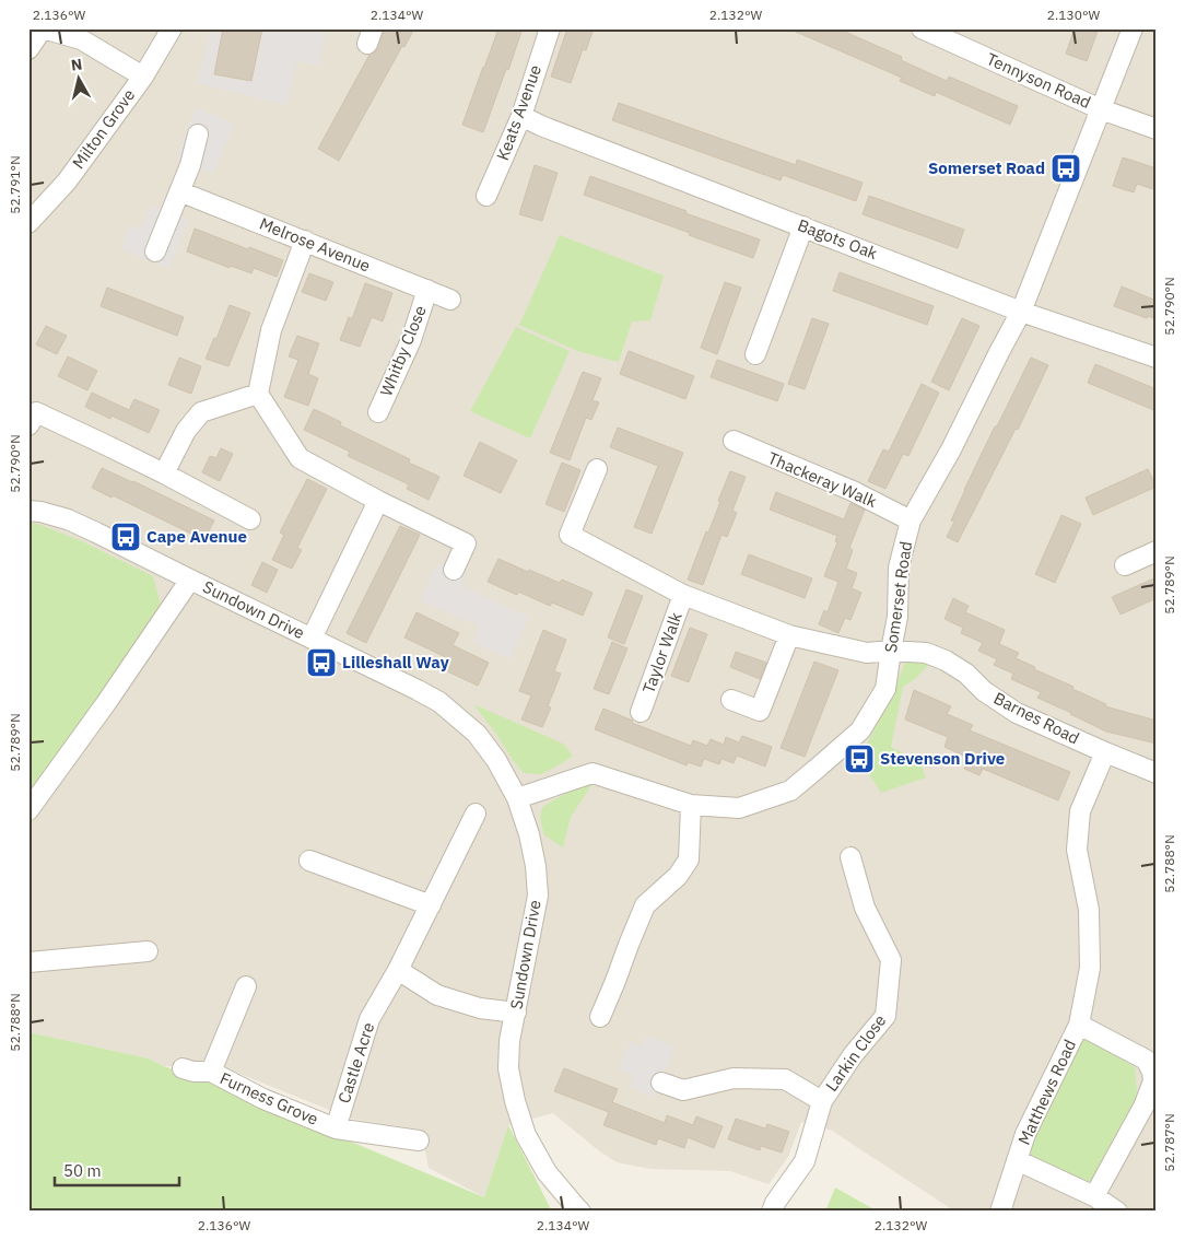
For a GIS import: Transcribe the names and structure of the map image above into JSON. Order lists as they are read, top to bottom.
{
  "streets": {
    "street": [
      "Tennyson Road",
      "Keats Avenue",
      "Milton Grove",
      "Bagots Oak",
      "Melrose Avenue",
      "Whitby Close",
      "Thackeray Walk",
      "Somerset Road",
      "Sundown Drive",
      "Taylor Walk",
      "Barnes Road",
      "Larkin Close",
      "Castle Acre",
      "Matthews Road",
      "Furness Grove"
    ]
  },
  "crossings": [
    ["Tennyson Road", "Somerset Road"],
    ["Keats Avenue", "Bagots Oak"],
    ["Bagots Oak", "Somerset Road"],
    ["Melrose Avenue", "Whitby Close"],
    ["Thackeray Walk", "Somerset Road"],
    ["Somerset Road", "Sundown Drive"],
    ["Somerset Road", "Barnes Road"],
    ["Barnes Road", "Matthews Road"],
    ["Castle Acre", "Furness Grove"]
  ],
  "places": {
    "bus stop": [
      "Somerset Road",
      "Cape Avenue",
      "Lilleshall Way",
      "Stevenson Drive"
    ]
  },
  "scale_bar": "50 m",
  "north": "top",
  "coordinates": [
    "2.136°W",
    "2.134°W",
    "2.132°W",
    "2.130°W",
    "52.791°N",
    "52.790°N",
    "52.789°N",
    "52.788°N",
    "52.787°N"
  ]
}
